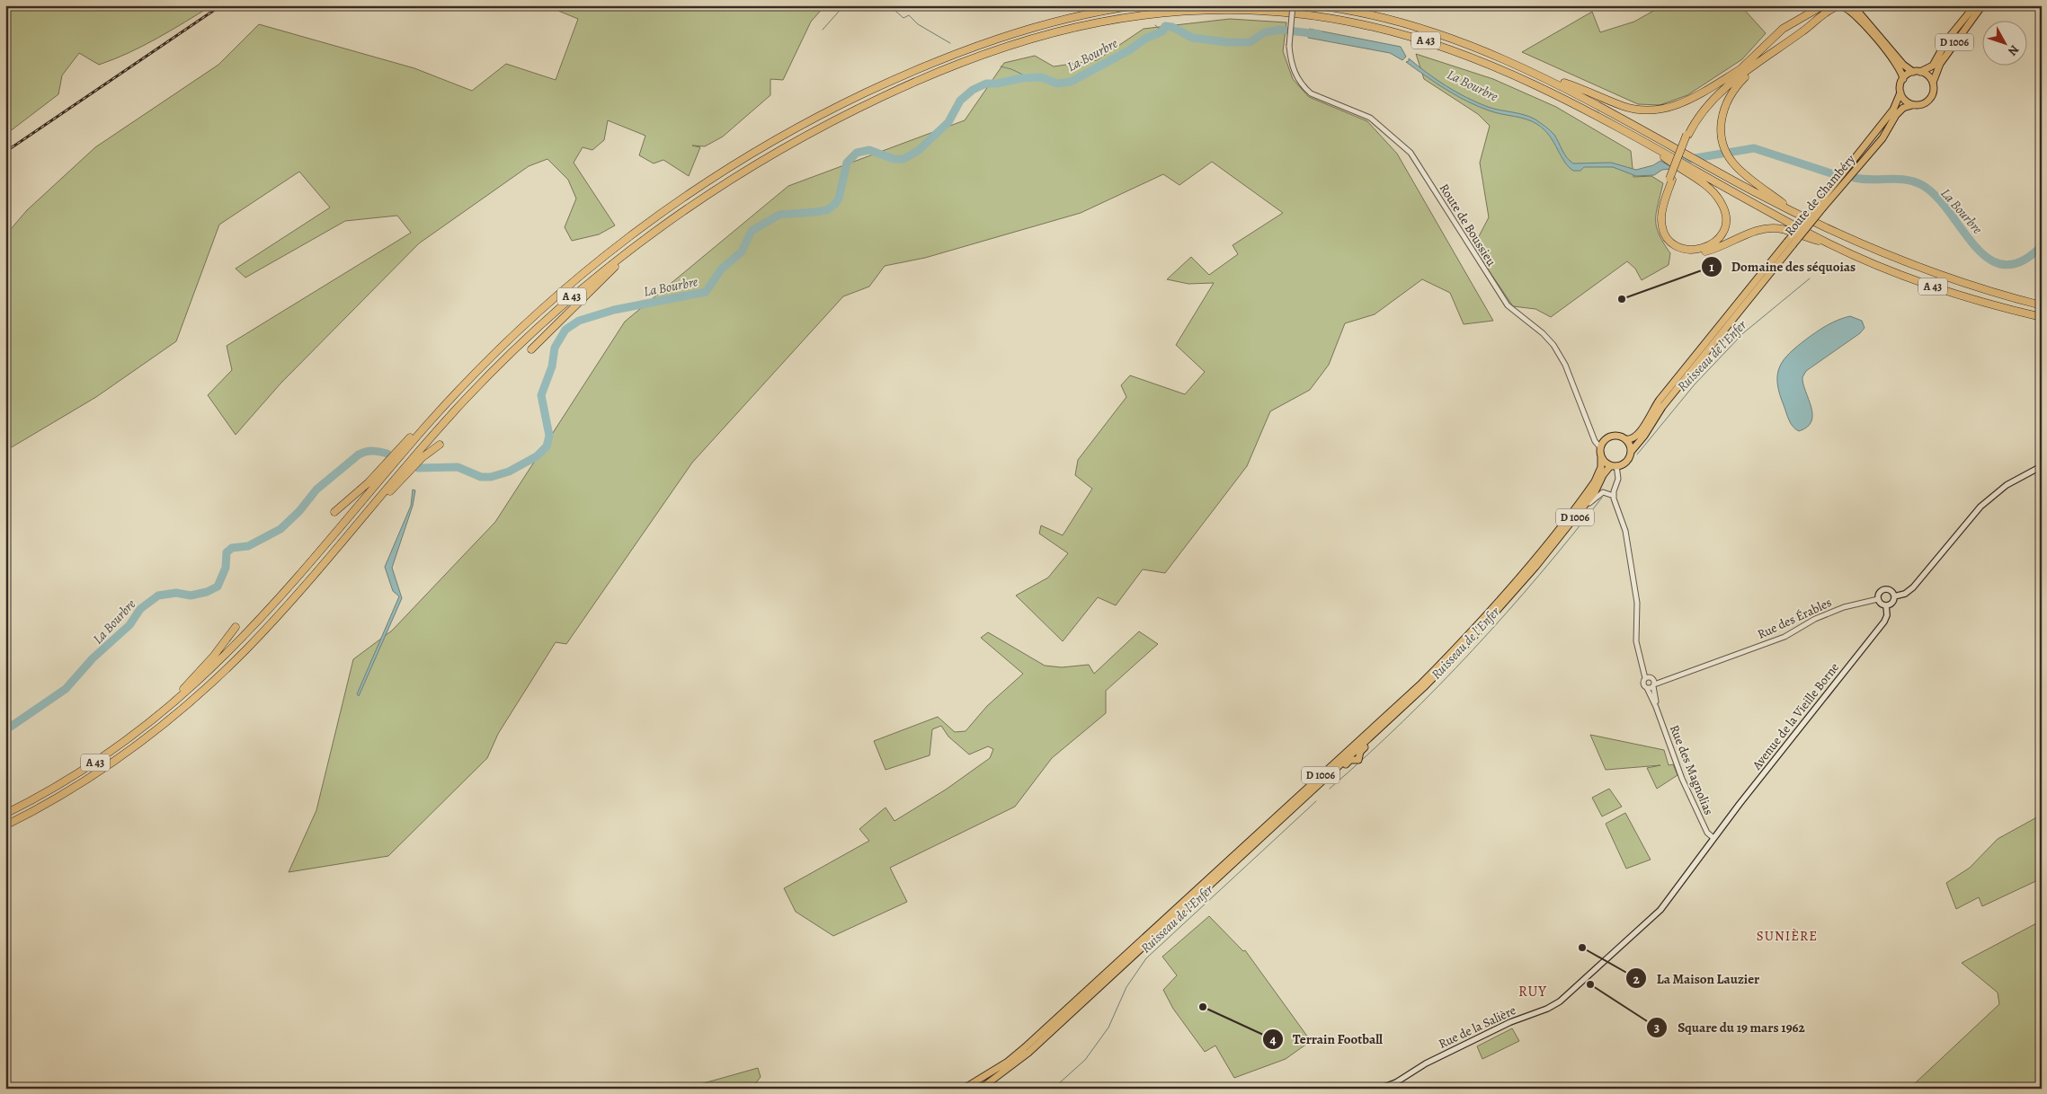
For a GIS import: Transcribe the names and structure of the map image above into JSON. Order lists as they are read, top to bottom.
{
  "streets": {
    "highway": ["A 43"],
    "main road": [
      "D 1006",
      "Route de Chambéry",
      "Avenue de la Vieille Borne",
      "Rue de la Salière"
    ],
    "street": ["Route de Boussieu", "Rue des Érables", "Rue des Magnolias"]
  },
  "crossings": [
    ["D 1006", "Route de Chambéry"],
    ["D 1006", "Route de Boussieu"],
    ["Route de Chambéry", "Route de Boussieu"],
    ["Rue des Érables", "Avenue de la Vieille Borne"],
    ["Rue des Érables", "Rue des Magnolias"],
    ["Avenue de la Vieille Borne", "Rue des Magnolias"],
    ["Avenue de la Vieille Borne", "Rue de la Salière"],
    ["Rue des Magnolias", "Rue de la Salière"]
  ],
  "districts": ["SUNIÈRE", "RUY"],
  "water": ["La Bourbre", "Ruisseau de l'Enfer"],
  "places": [
    "Domaine des séquoias",
    "La Maison Lauzier",
    "Square du 19 mars 1962",
    "Terrain Football"
  ],
  "north": "bottom right"
}
